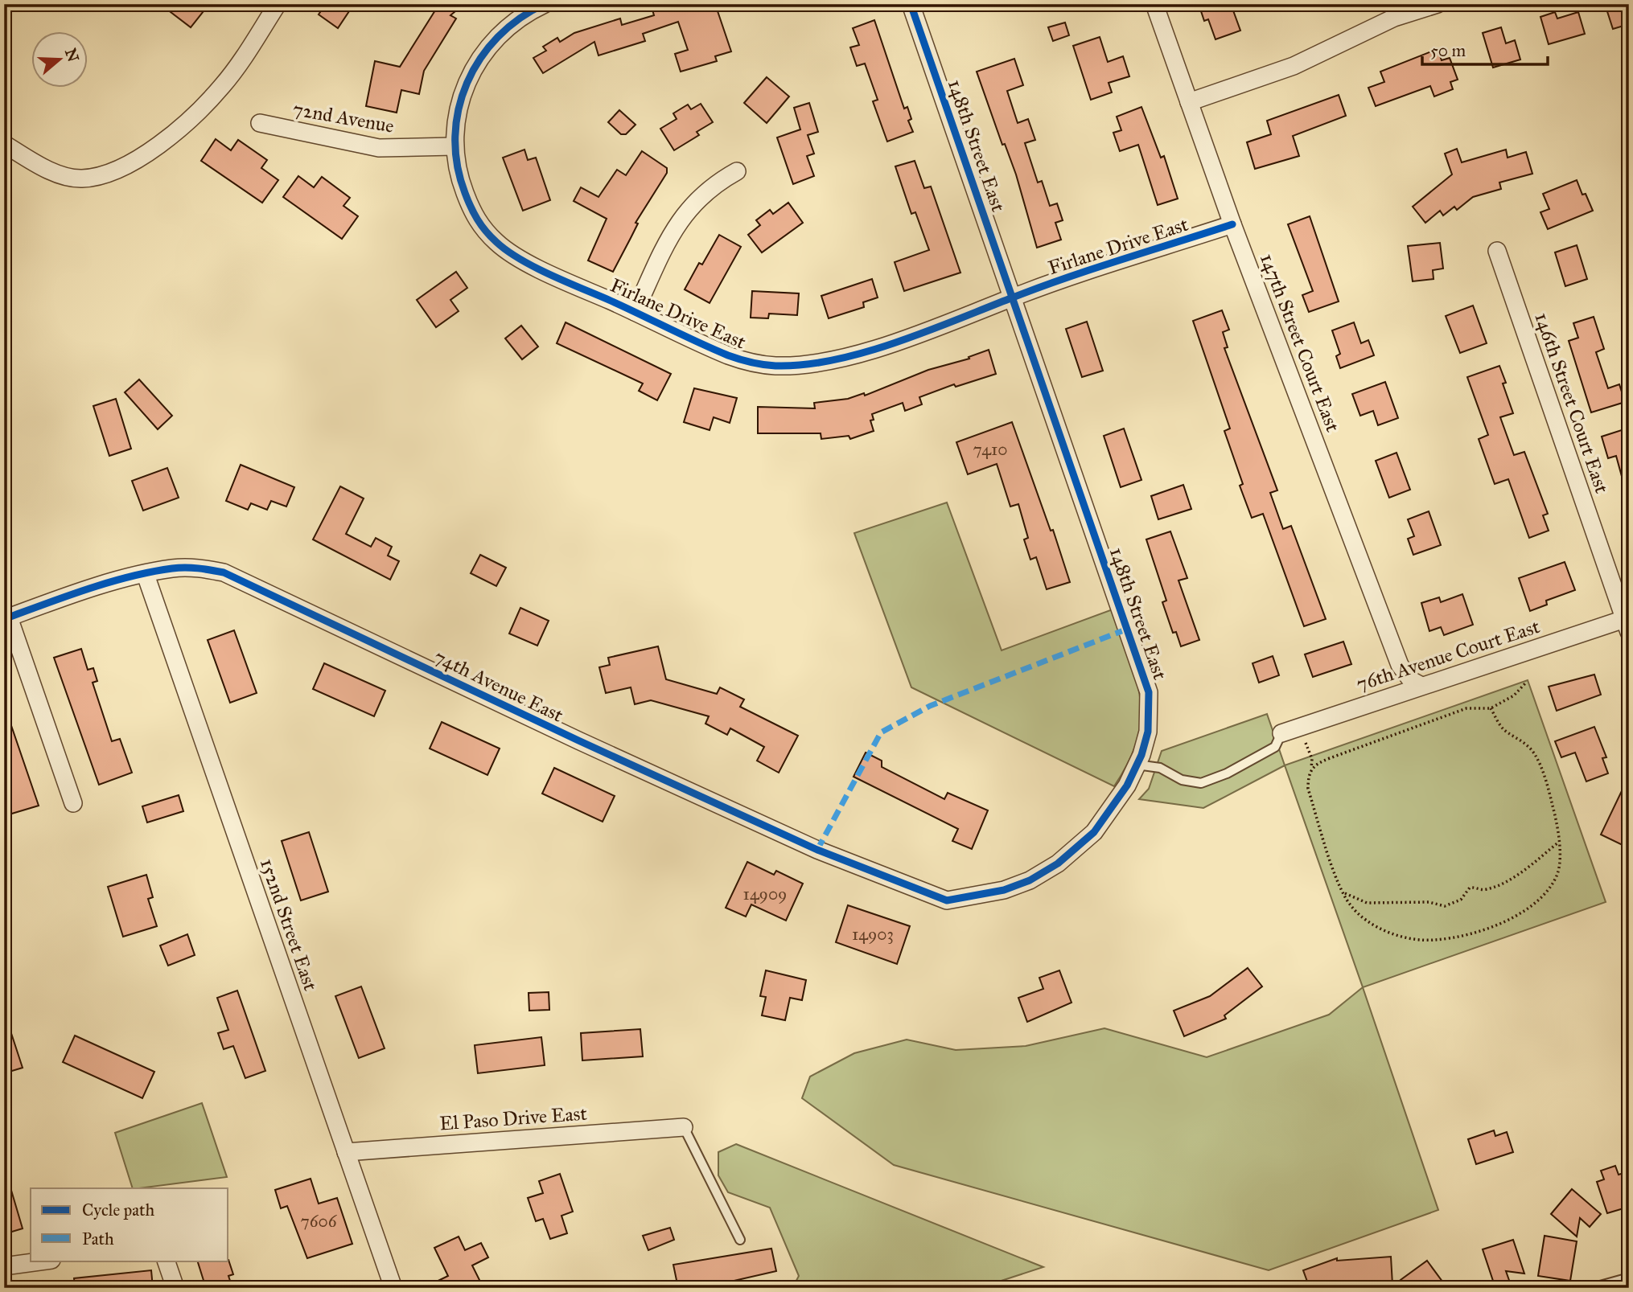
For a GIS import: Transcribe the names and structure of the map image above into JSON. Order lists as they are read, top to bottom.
{
  "streets": {
    "street": [
      "72nd Avenue",
      "148th Street East",
      "Firlane Drive East",
      "147th Street Court East",
      "146th Street Court East",
      "76th Avenue Court East",
      "74th Avenue East",
      "152nd Street East",
      "El Paso Drive East"
    ]
  },
  "crossings": [
    ["72nd Avenue", "Firlane Drive East"],
    ["148th Street East", "Firlane Drive East"],
    ["148th Street East", "74th Avenue East"],
    ["Firlane Drive East", "147th Street Court East"],
    ["147th Street Court East", "76th Avenue Court East"],
    ["146th Street Court East", "76th Avenue Court East"],
    ["74th Avenue East", "152nd Street East"],
    ["152nd Street East", "El Paso Drive East"]
  ],
  "house_numbers": [
    "7410",
    "14909",
    "14903",
    "7606"
  ],
  "legend": ["Cycle path", "Path"],
  "scale_bar": "50 m",
  "north": "right"
}
